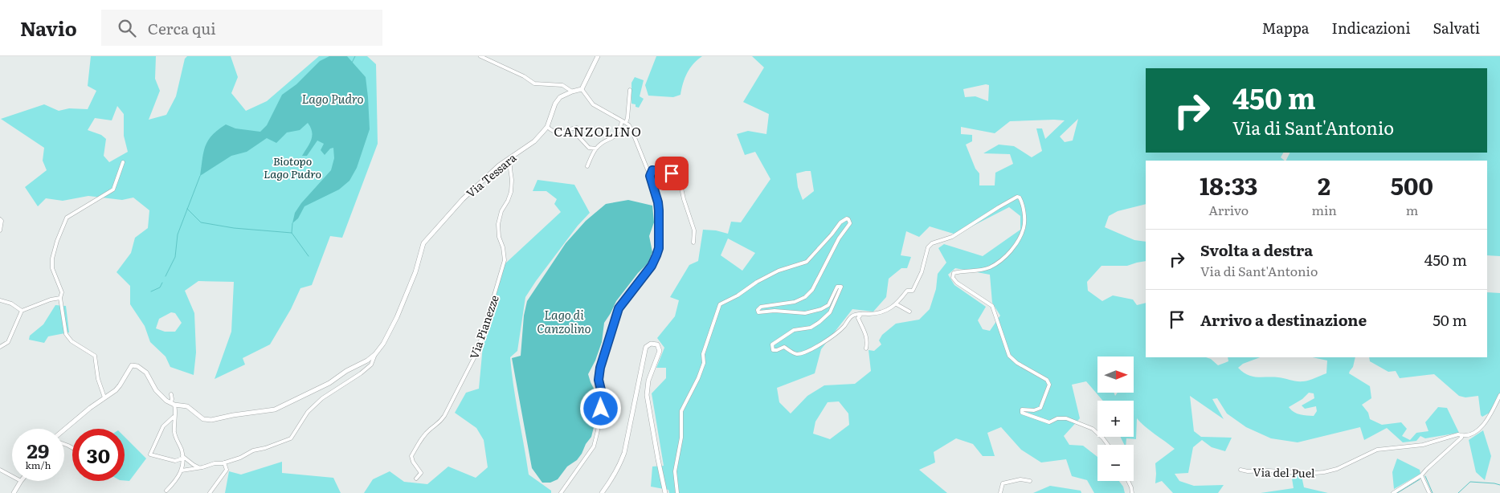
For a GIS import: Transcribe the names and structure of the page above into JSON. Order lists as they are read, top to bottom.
{
  "streets": {
    "street": ["Via Tessara", "Via Pianezze", "Via del Puel"]
  },
  "crossings": [
    ["Via Tessara", "Via Pianezze"]
  ],
  "districts": ["CANZOLINO"],
  "water": ["Lago Pudro", "Lago di Canzolino"],
  "parks": ["Biotopo Lago Pudro"],
  "north": "right",
  "page": {
    "header": "Navio",
    "search": "Cerca qui",
    "nav": ["Mappa", "Indicazioni", "Salvati"],
    "turn": ["450 m", "Via di Sant'Antonio"],
    "eta": [
      "18:33",
      "Arrivo",
      "2",
      "min",
      "500",
      "m"
    ],
    "list": [
      {
        "name": "Svolta a destra",
        "note": "Via di Sant'Antonio",
        "value": "450 m"
      },
      {
        "name": "Arrivo a destinazione",
        "value": "50 m"
      }
    ],
    "map_buttons": ["+", "−"],
    "speed": "29 km/h",
    "limit": "30"
  }
}
